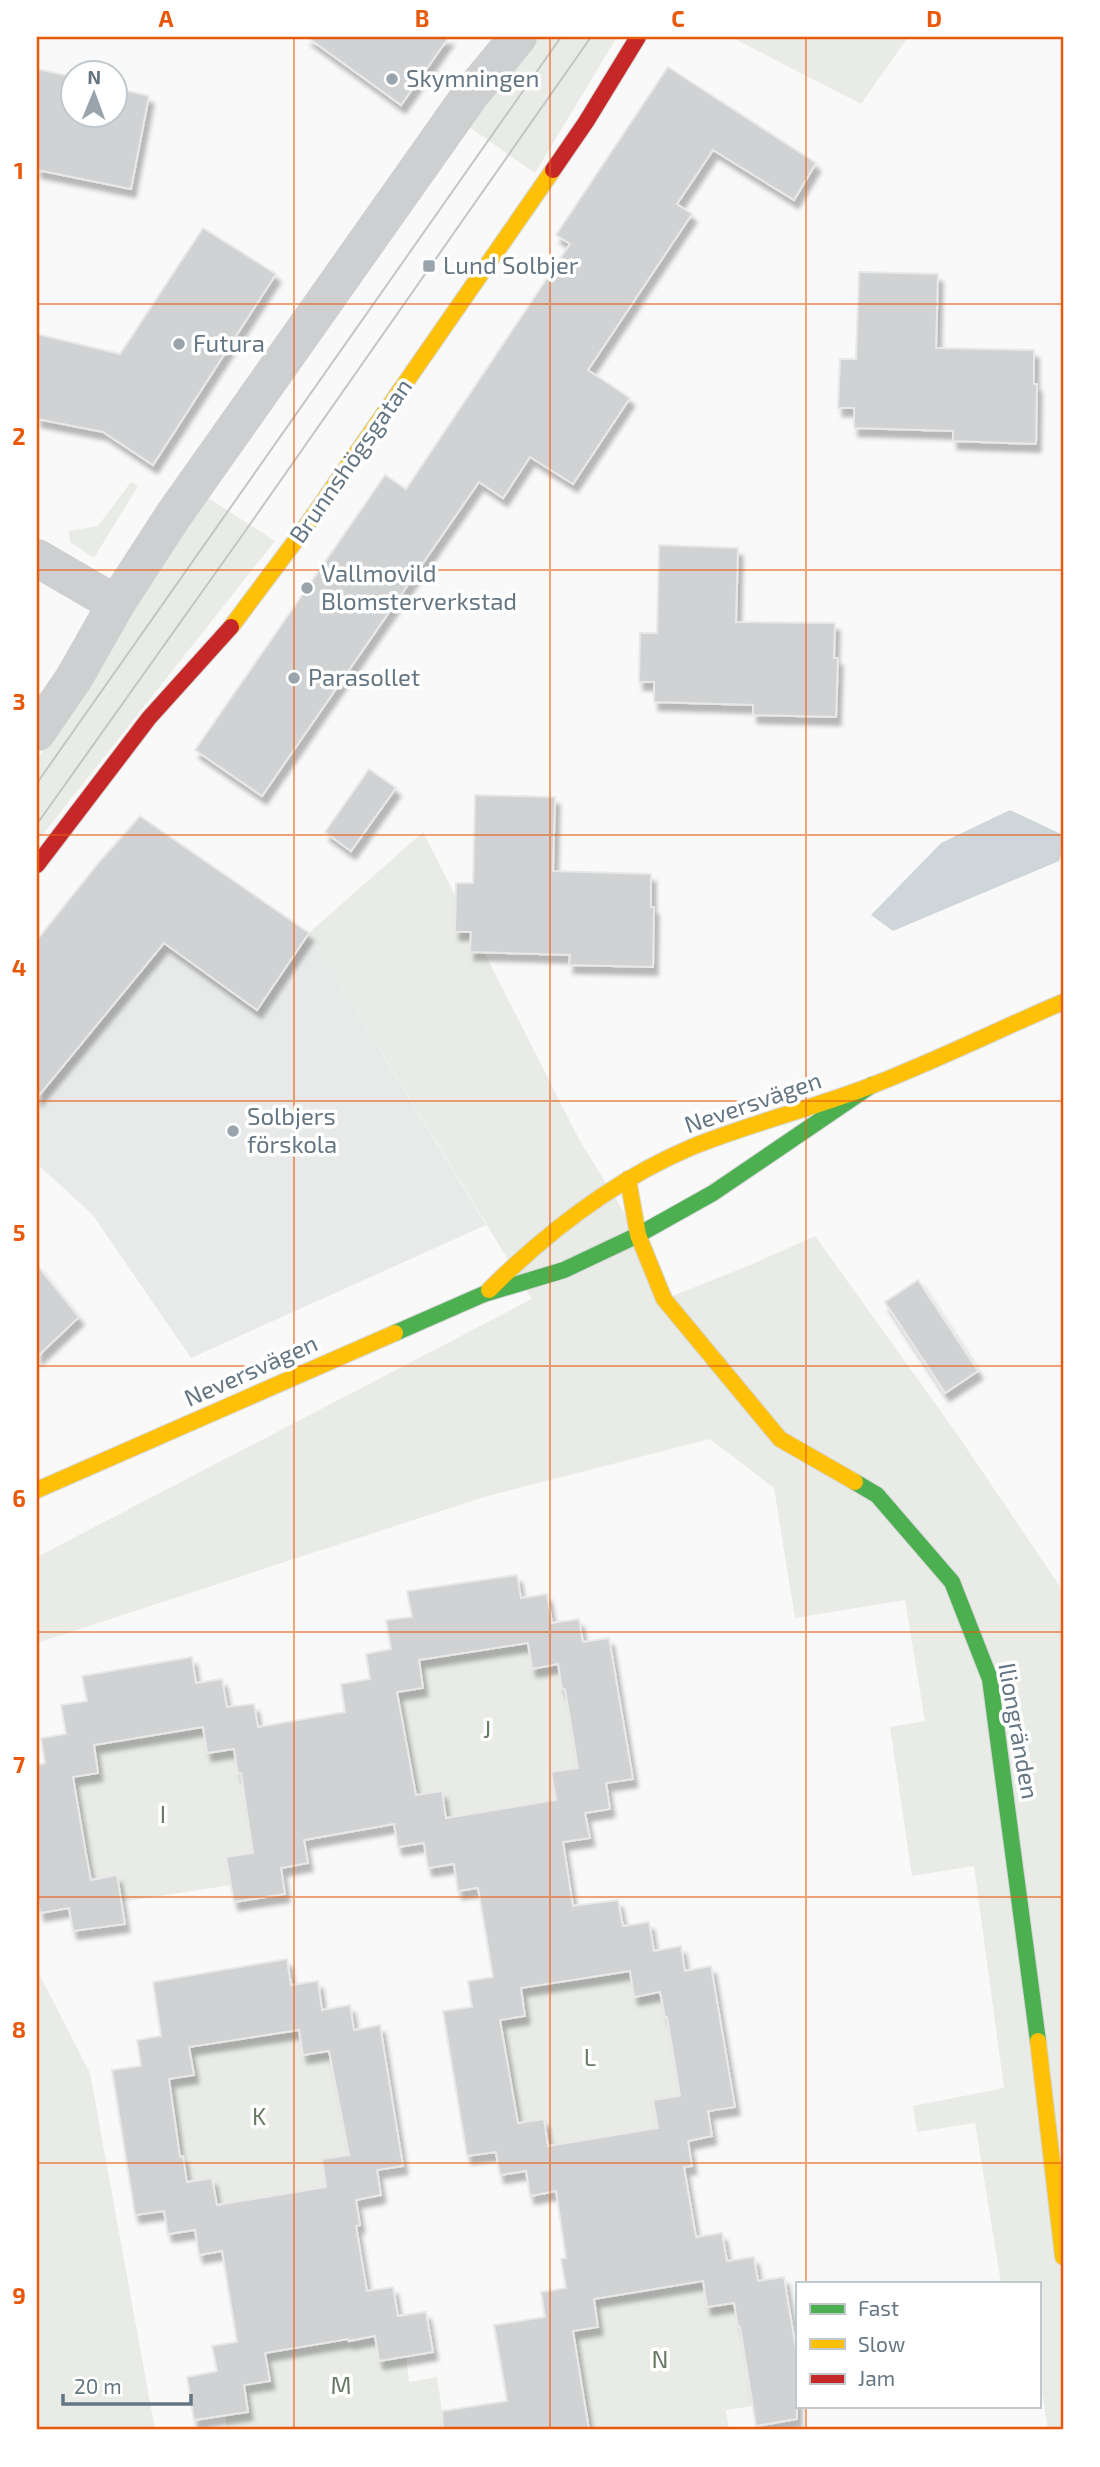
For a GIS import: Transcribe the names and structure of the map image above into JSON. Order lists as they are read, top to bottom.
{
  "streets": {
    "street": ["Brunnshögsgatan", "Neversvägen", "Iliongränden"]
  },
  "crossings": [
    ["Neversvägen", "Iliongränden"]
  ],
  "parks": [
    "J",
    "I",
    "L",
    "K",
    "N",
    "M"
  ],
  "places": {
    "other": [
      "Skymningen",
      "Futura",
      "Vallmovild Blomsterverkstad",
      "Parasollet",
      "Solbjers förskola"
    ],
    "transit": ["Lund Solbjer"]
  },
  "legend": ["Fast", "Slow", "Jam"],
  "scale_bar": "20 m",
  "north": "top",
  "grid": {
    "columns": [
      "A",
      "B",
      "C",
      "D"
    ],
    "rows": [
      "1",
      "2",
      "3",
      "4",
      "5",
      "6",
      "7",
      "8",
      "9"
    ]
  }
}
